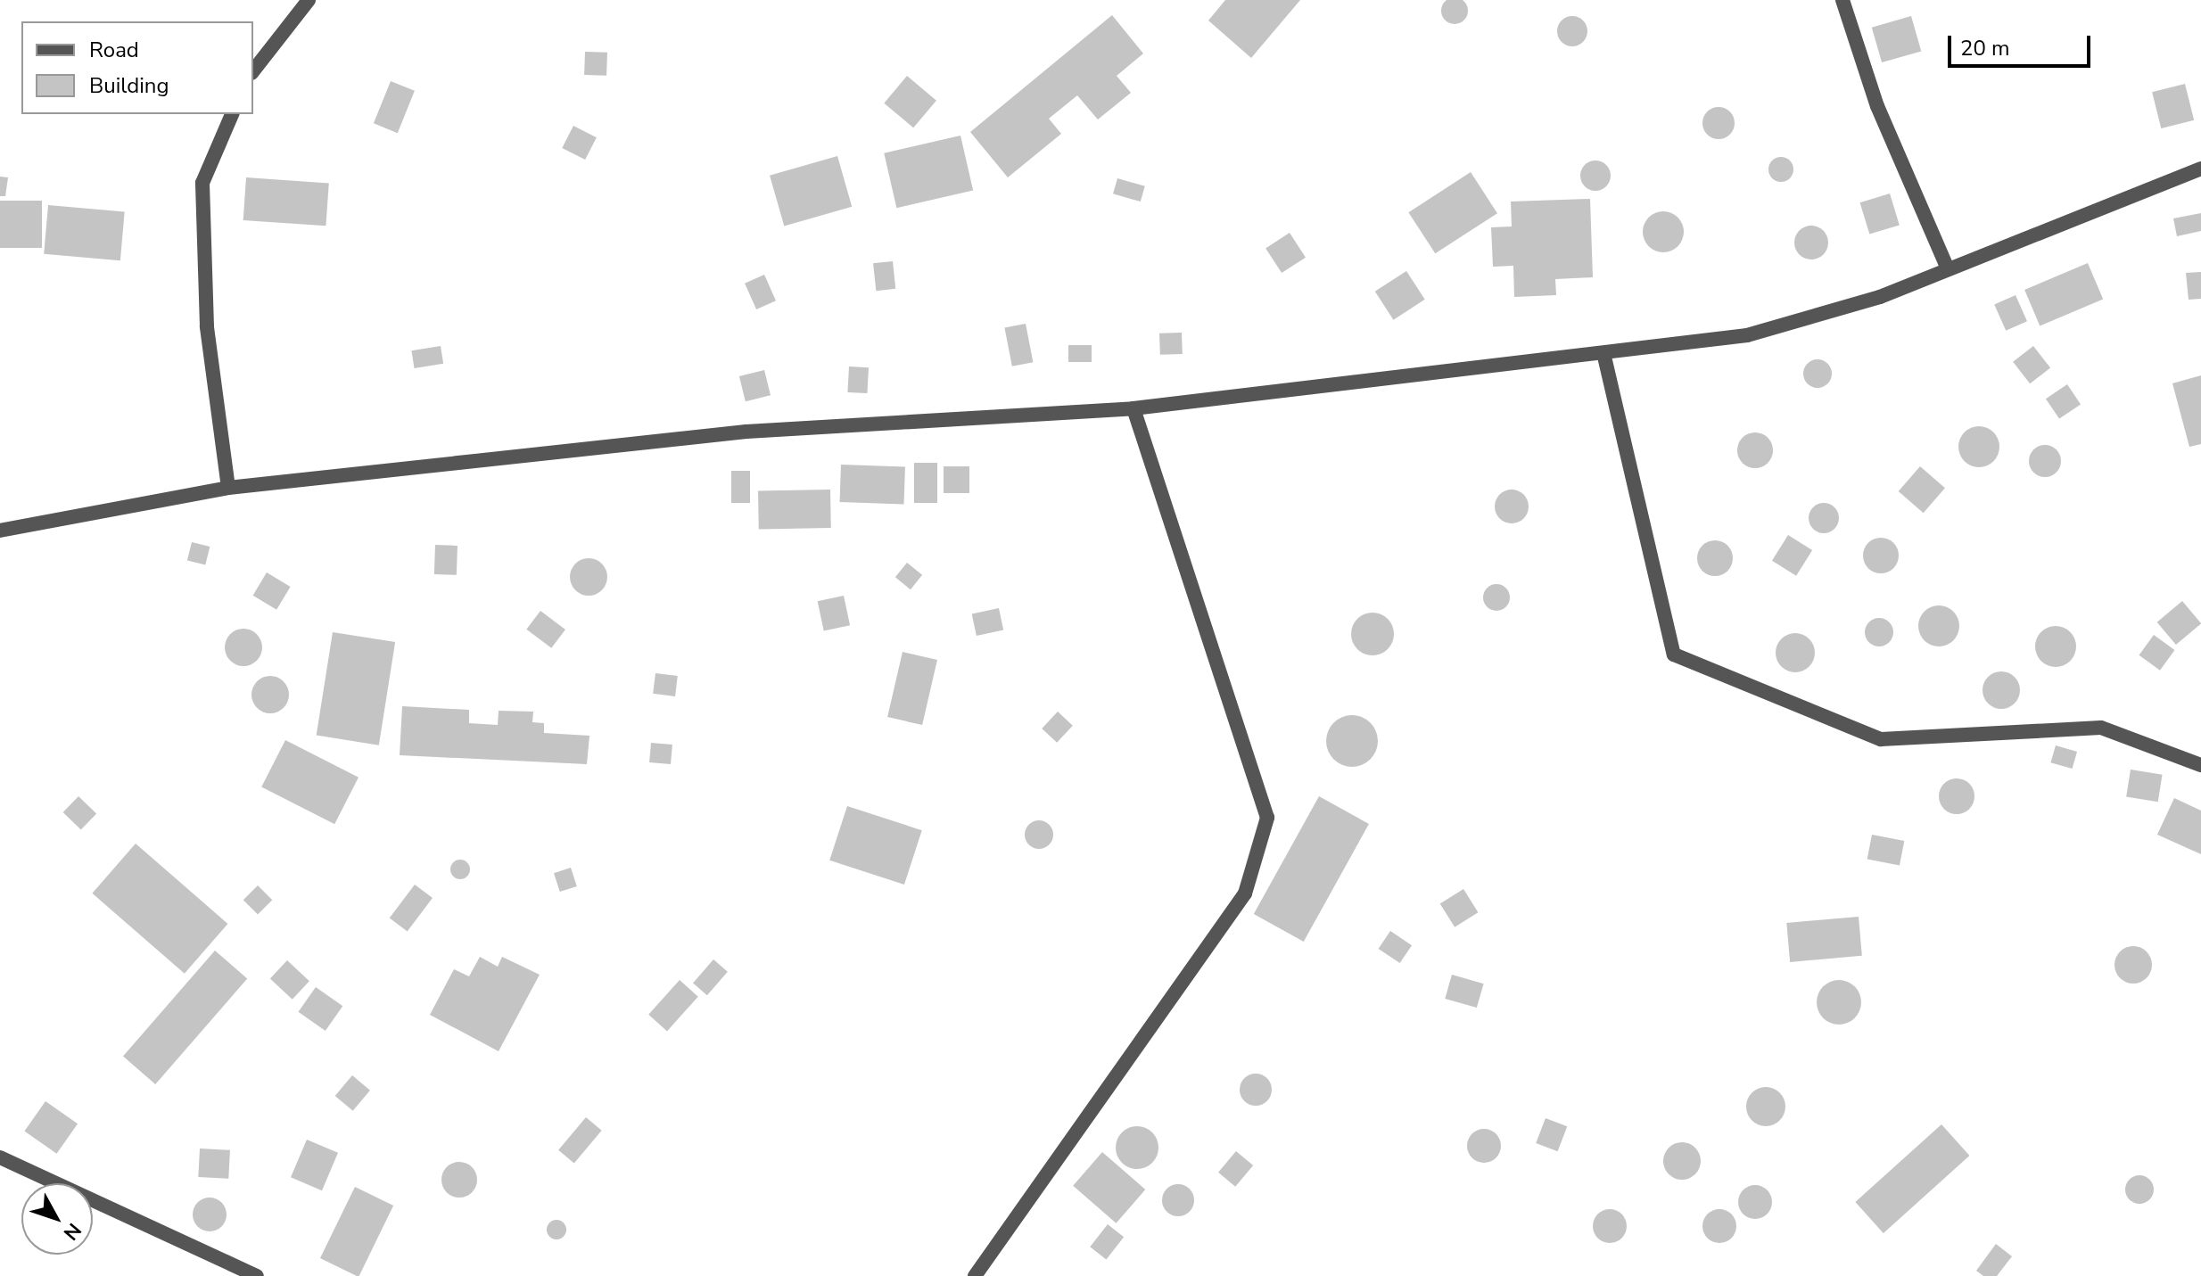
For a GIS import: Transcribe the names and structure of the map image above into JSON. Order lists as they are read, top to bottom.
{
  "legend": ["Road", "Building"],
  "scale_bar": "20 m",
  "north": "bottom right"
}
